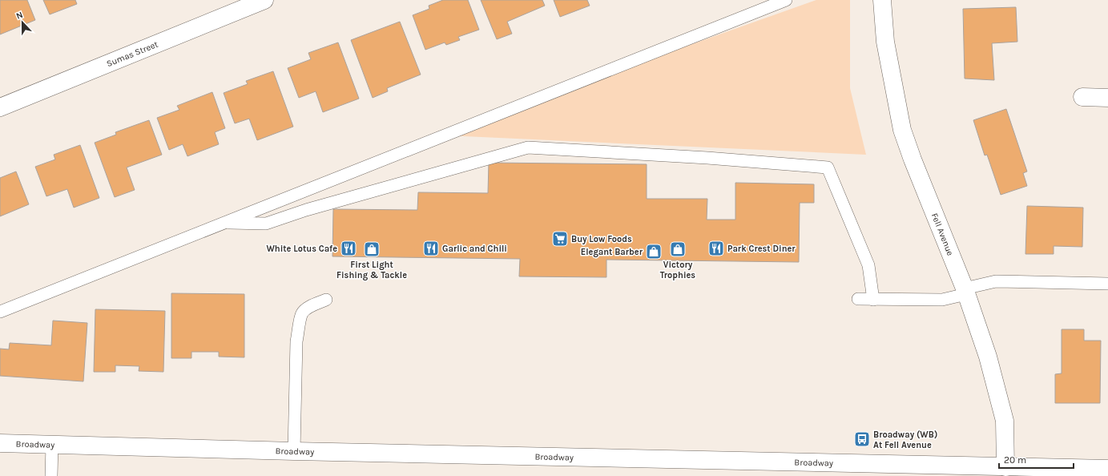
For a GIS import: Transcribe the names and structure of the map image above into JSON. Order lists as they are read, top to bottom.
{
  "streets": {
    "street": ["Sumas Street", "Fell Avenue", "Broadway"]
  },
  "crossings": [
    ["Fell Avenue", "Broadway"]
  ],
  "places": {
    "supermarket": ["Buy Low Foods"],
    "restaurant": ["White Lotus Cafe", "Garlic and Chili", "Park Crest Diner"],
    "shop": ["First Light Fishing & Tackle", "Victory Trophies", "Elegant Barber"],
    "bus stop": ["Broadway (WB) At Fell Avenue"]
  },
  "scale_bar": "20 m",
  "north": "top"
}
